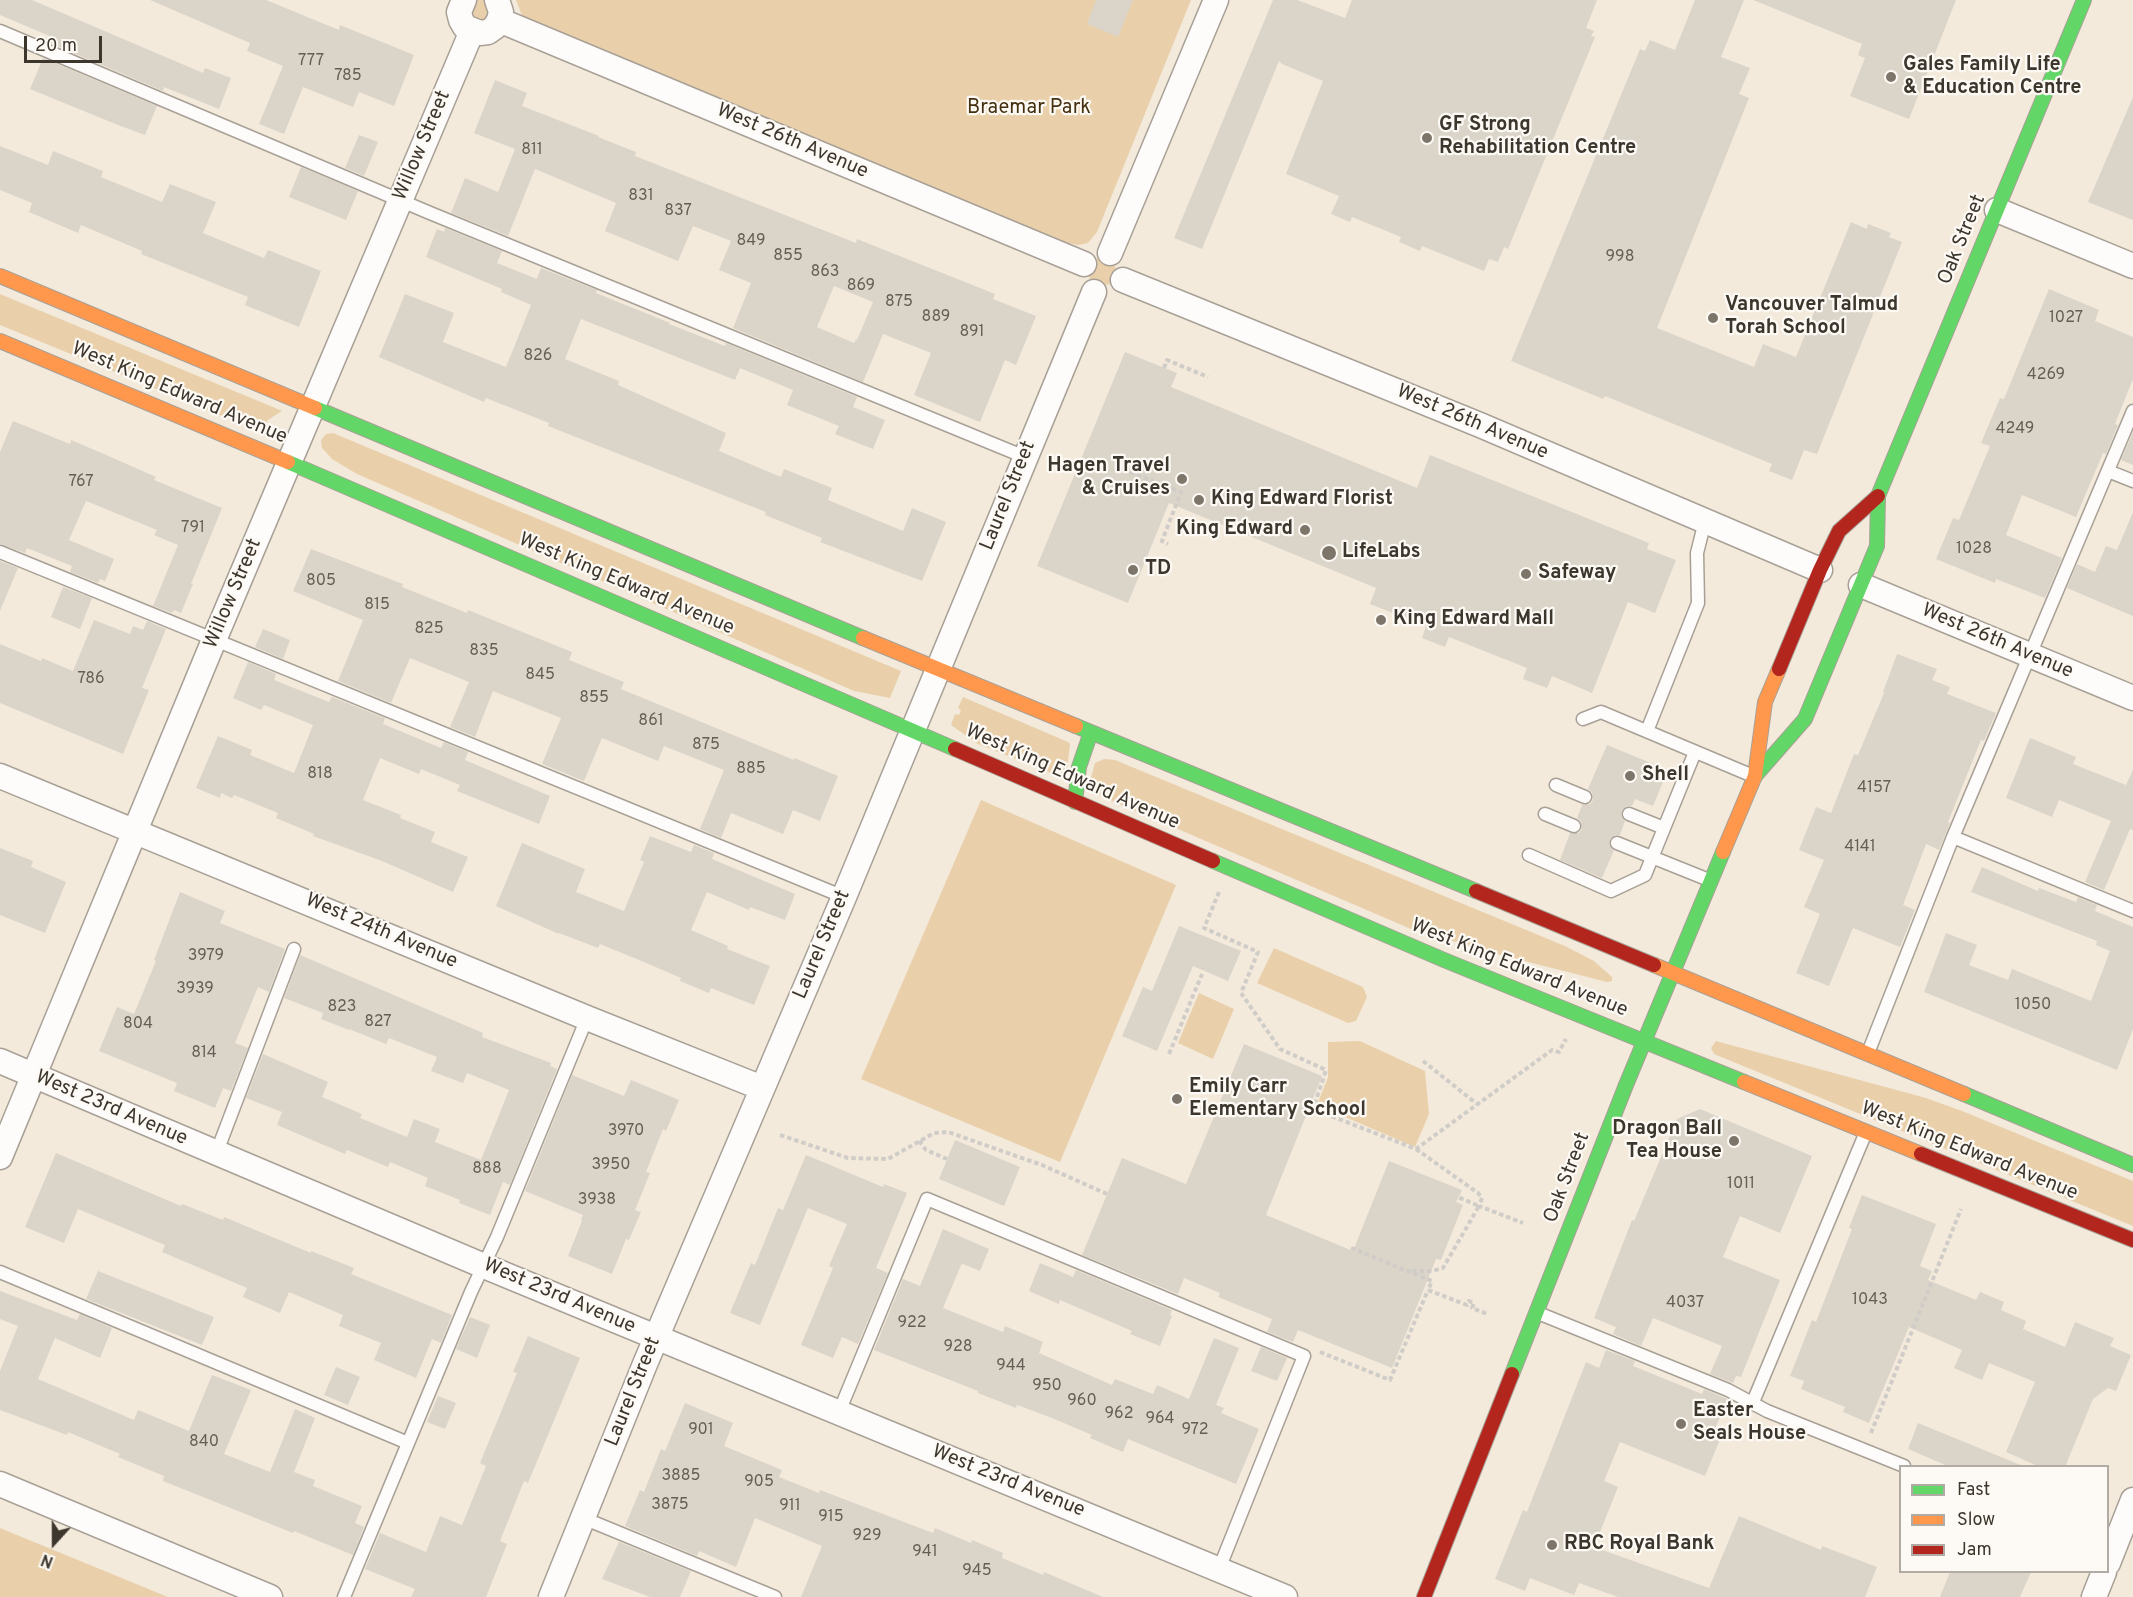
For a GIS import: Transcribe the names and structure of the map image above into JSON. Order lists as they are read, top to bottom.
{
  "streets": {
    "main road": ["Oak Street", "West King Edward Avenue"],
    "street": [
      "West 26th Avenue",
      "Willow Street",
      "Laurel Street",
      "West 24th Avenue",
      "West 23rd Avenue"
    ]
  },
  "crossings": [
    ["West 26th Avenue", "Oak Street"],
    ["West 26th Avenue", "Laurel Street"],
    ["Willow Street", "West King Edward Avenue"],
    ["Willow Street", "West 24th Avenue"],
    ["Willow Street", "West 23rd Avenue"],
    ["Oak Street", "West King Edward Avenue"],
    ["West King Edward Avenue", "Laurel Street"],
    ["Laurel Street", "West 24th Avenue"],
    ["Laurel Street", "West 23rd Avenue"]
  ],
  "parks": ["Braemar Park"],
  "places": [
    "Gales Family Life & Education Centre",
    "GF Strong Rehabilitation Centre",
    "Vancouver Talmud Torah School",
    "Hagen Travel & Cruises",
    "King Edward Florist",
    "King Edward",
    "LifeLabs",
    "TD",
    "Safeway",
    "King Edward Mall",
    "Shell",
    "Emily Carr Elementary School",
    "Dragon Ball Tea House",
    "Easter Seals House",
    "RBC Royal Bank"
  ],
  "house_numbers": [
    "777",
    "785",
    "811",
    "831",
    "837",
    "849",
    "855",
    "998",
    "863",
    "869",
    "875",
    "889",
    "1027",
    "891",
    "826",
    "4269",
    "4249",
    "767",
    "791",
    "1028",
    "805",
    "815",
    "825",
    "835",
    "845",
    "786",
    "855",
    "861",
    "875",
    "885",
    "818",
    "4157",
    "4141",
    "3979",
    "3939",
    "1050",
    "823",
    "827",
    "804",
    "814",
    "3970",
    "3950",
    "888",
    "1011",
    "3938",
    "1043",
    "4037",
    "922",
    "928",
    "944",
    "950",
    "960",
    "962",
    "964",
    "901",
    "972",
    "840",
    "3885",
    "905",
    "3875",
    "911",
    "915",
    "929",
    "941",
    "945"
  ],
  "legend": ["Fast", "Slow", "Jam"],
  "scale_bar": "20 m",
  "north": "bottom"
}
